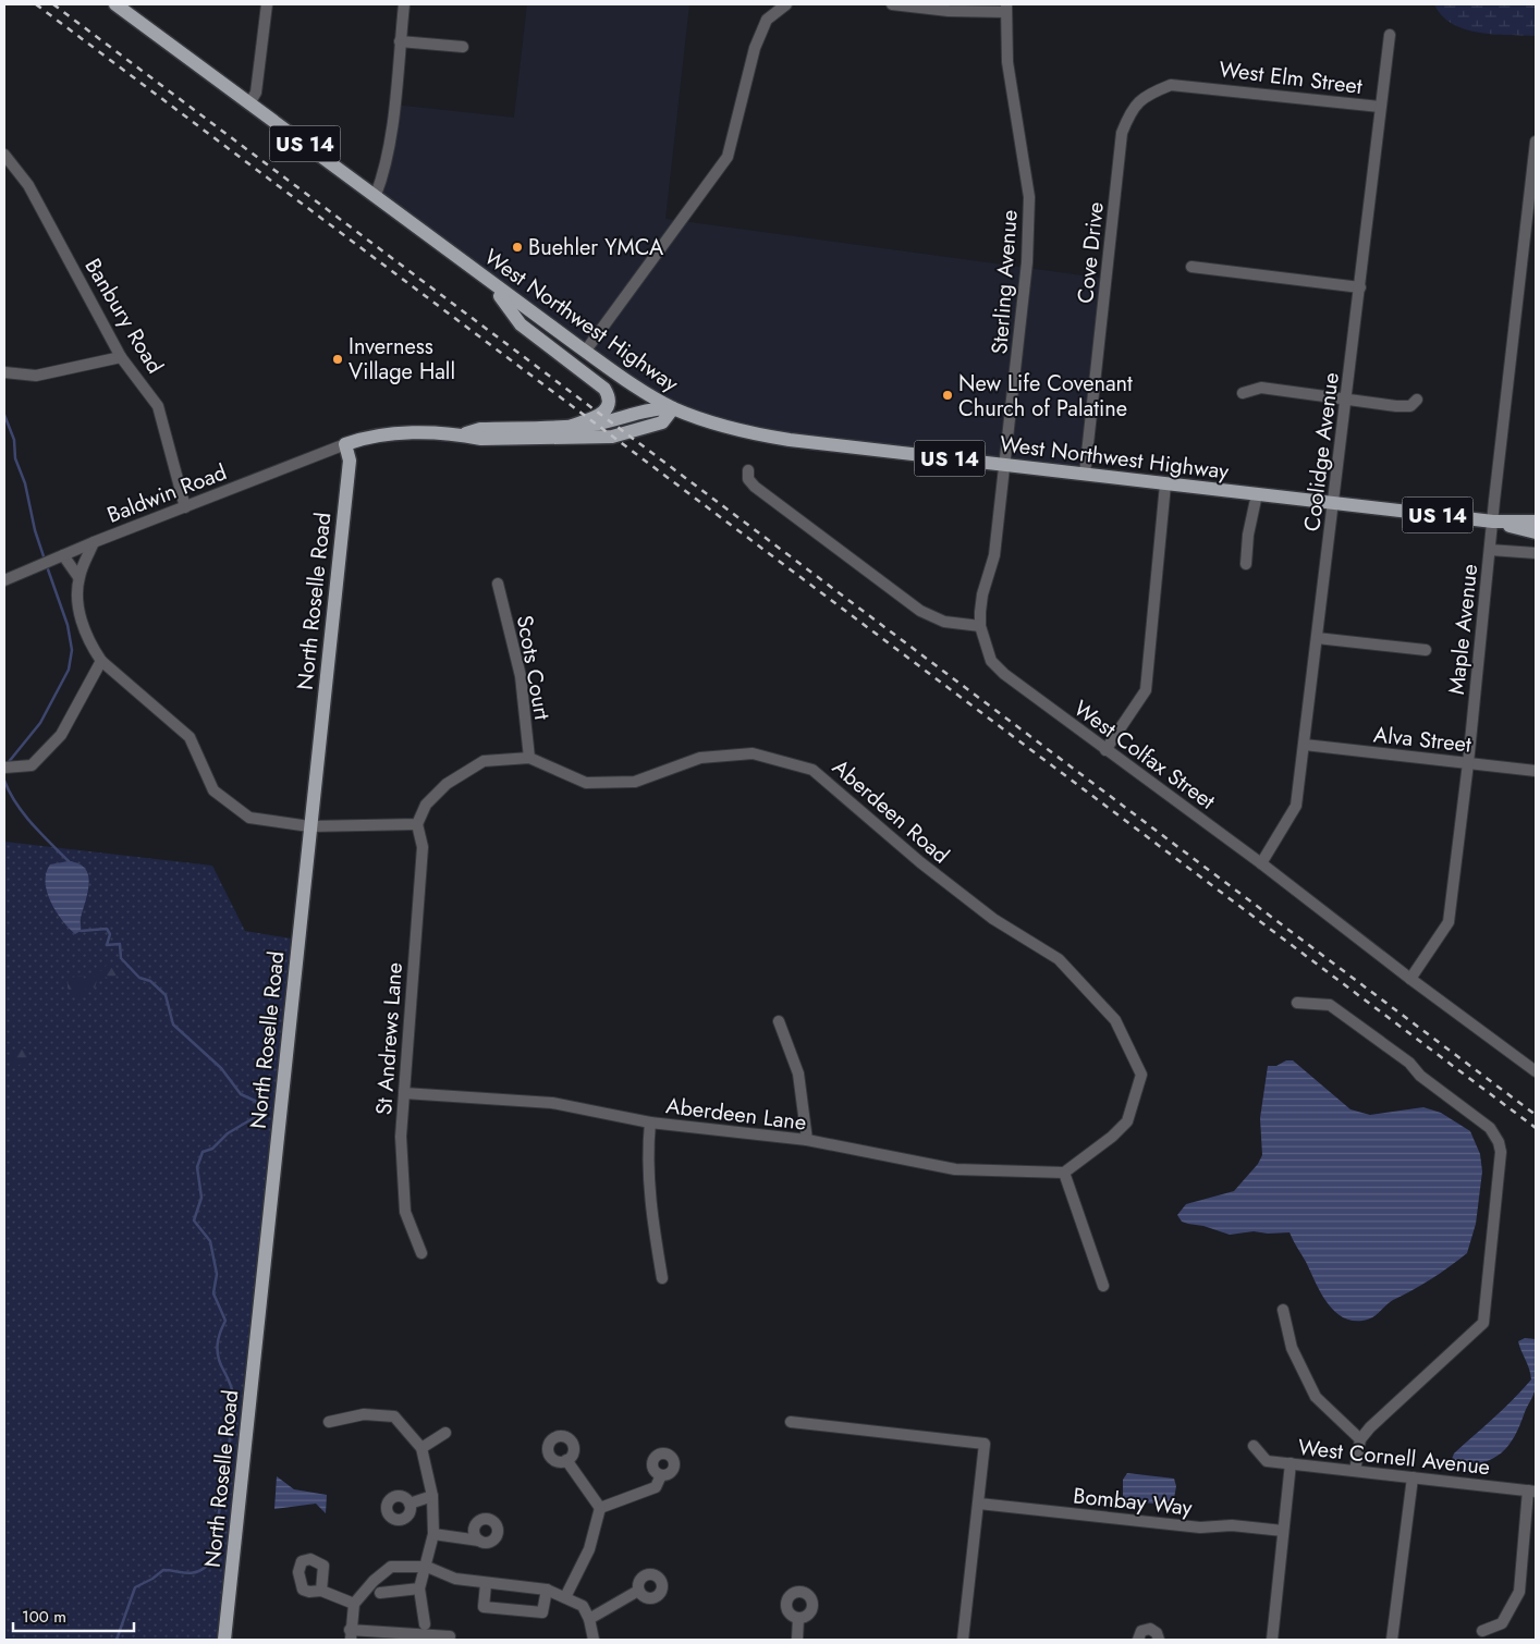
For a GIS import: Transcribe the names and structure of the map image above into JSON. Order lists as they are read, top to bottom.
{
  "streets": {
    "main road": ["US 14", "West Northwest Highway", "North Roselle Road"],
    "street": [
      "West Elm Street",
      "Cove Drive",
      "Sterling Avenue",
      "Banbury Road",
      "Coolidge Avenue",
      "Baldwin Road",
      "Maple Avenue",
      "Scots Court",
      "Alva Street",
      "West Colfax Street",
      "Aberdeen Road",
      "St Andrews Lane",
      "Aberdeen Lane",
      "West Cornell Avenue",
      "Bombay Way"
    ]
  },
  "crossings": [
    ["West Elm Street", "Cove Drive"],
    ["West Elm Street", "Coolidge Avenue"],
    ["Cove Drive", "West Northwest Highway"],
    ["Sterling Avenue", "West Northwest Highway"],
    ["Sterling Avenue", "West Colfax Street"],
    ["Banbury Road", "Baldwin Road"],
    ["West Northwest Highway", "Coolidge Avenue"],
    ["West Northwest Highway", "Maple Avenue"],
    ["Coolidge Avenue", "Alva Street"],
    ["Coolidge Avenue", "West Colfax Street"],
    ["Baldwin Road", "North Roselle Road"],
    ["Maple Avenue", "Alva Street"],
    ["Maple Avenue", "West Colfax Street"],
    ["Scots Court", "Aberdeen Road"],
    ["Aberdeen Road", "St Andrews Lane"],
    ["Aberdeen Road", "Aberdeen Lane"],
    ["St Andrews Lane", "Aberdeen Lane"]
  ],
  "places": ["Buehler YMCA", "Inverness Village Hall", "New Life Covenant Church of Palatine"],
  "scale_bar": "100 m"
}
